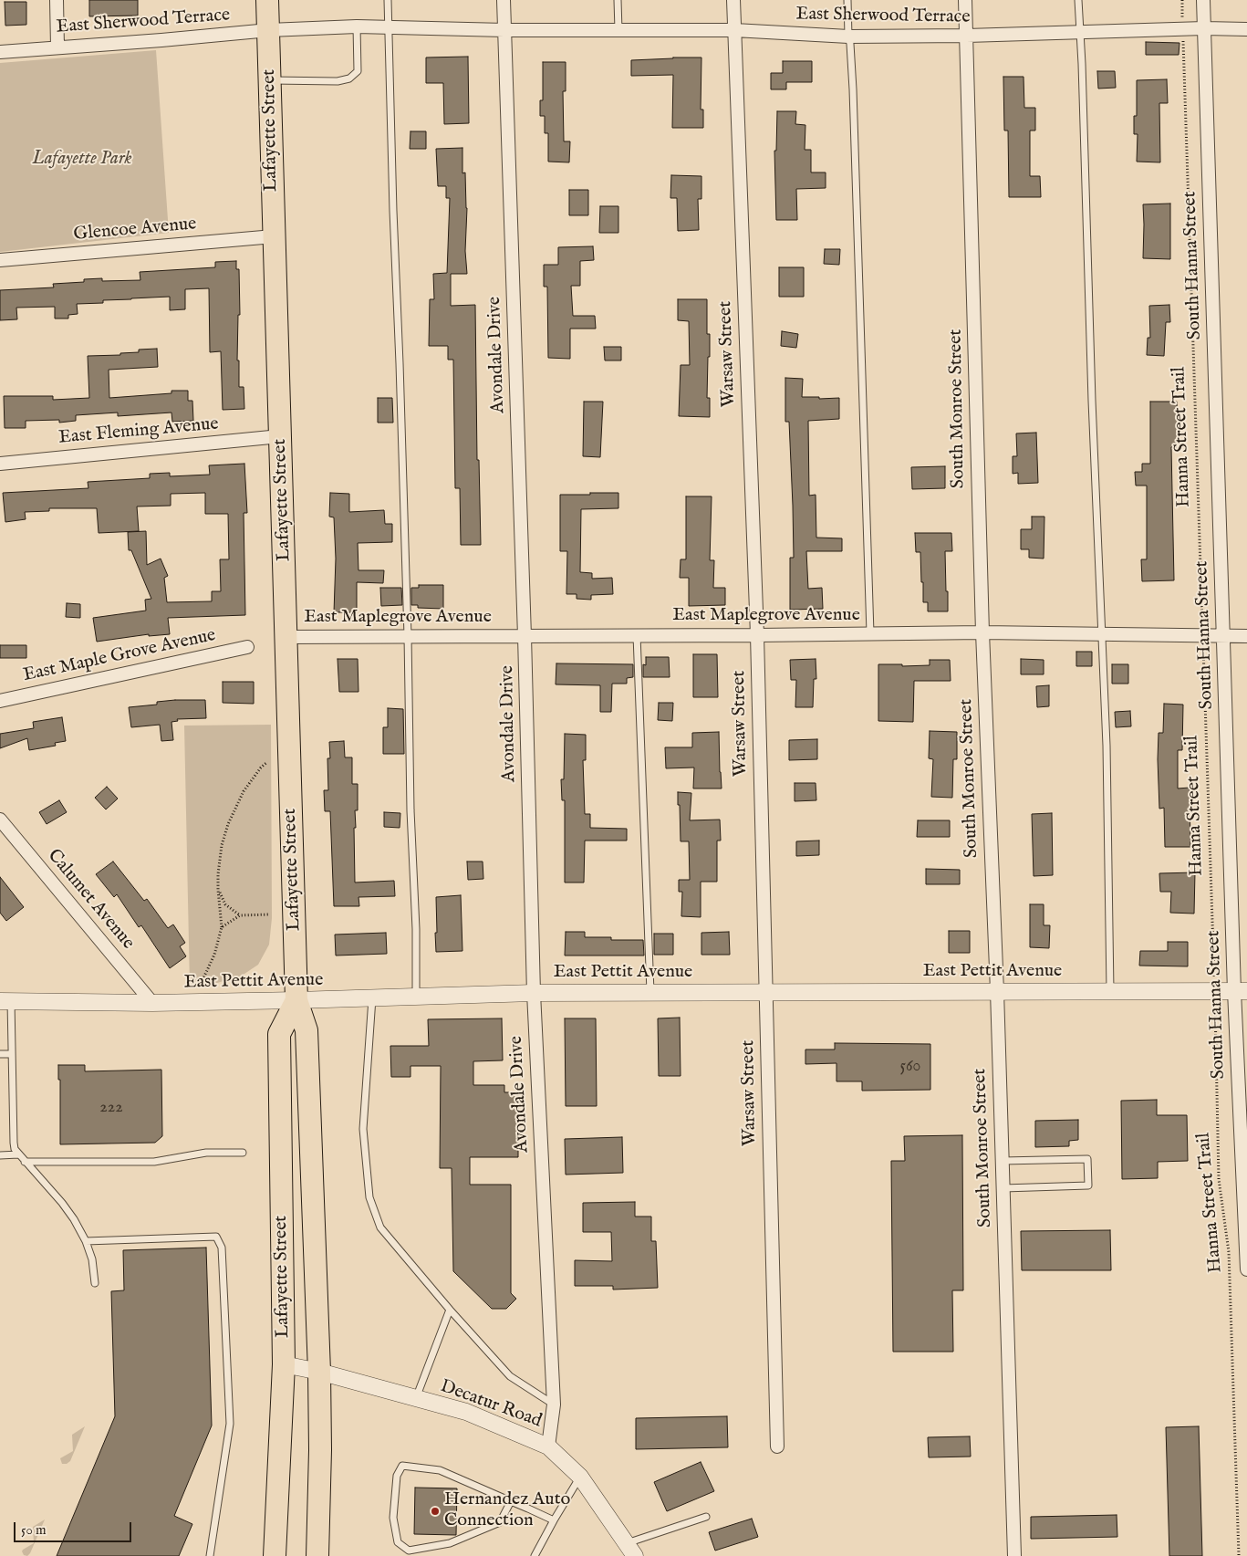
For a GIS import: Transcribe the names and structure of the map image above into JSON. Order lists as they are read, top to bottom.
{
  "streets": {
    "highway": ["Lafayette Street"],
    "street": [
      "East Sherwood Terrace",
      "Glencoe Avenue",
      "South Hanna Street",
      "Warsaw Street",
      "Avondale Drive",
      "South Monroe Street",
      "East Fleming Avenue",
      "East Maplegrove Avenue",
      "East Maple Grove Avenue",
      "Calumet Avenue",
      "East Pettit Avenue",
      "Decatur Road"
    ],
    "path": ["Hanna Street Trail"]
  },
  "crossings": [
    ["East Sherwood Terrace", "Lafayette Street"],
    ["East Sherwood Terrace", "South Hanna Street"],
    ["East Sherwood Terrace", "Warsaw Street"],
    ["East Sherwood Terrace", "Avondale Drive"],
    ["East Sherwood Terrace", "South Monroe Street"],
    ["East Sherwood Terrace", "Hanna Street Trail"],
    ["Lafayette Street", "Glencoe Avenue"],
    ["Lafayette Street", "East Fleming Avenue"],
    ["Lafayette Street", "East Maplegrove Avenue"],
    ["Lafayette Street", "East Pettit Avenue"],
    ["Lafayette Street", "Decatur Road"],
    ["South Hanna Street", "East Maplegrove Avenue"],
    ["South Hanna Street", "East Pettit Avenue"],
    ["Warsaw Street", "East Maplegrove Avenue"],
    ["Warsaw Street", "East Pettit Avenue"],
    ["Avondale Drive", "East Maplegrove Avenue"],
    ["Avondale Drive", "East Pettit Avenue"],
    ["Avondale Drive", "Decatur Road"],
    ["South Monroe Street", "East Maplegrove Avenue"],
    ["South Monroe Street", "East Pettit Avenue"],
    ["Hanna Street Trail", "East Maplegrove Avenue"],
    ["Hanna Street Trail", "East Pettit Avenue"],
    ["Calumet Avenue", "East Pettit Avenue"]
  ],
  "parks": ["Lafayette Park"],
  "places": ["Hernandez Auto Connection"],
  "house_numbers": ["560", "222"],
  "scale_bar": "50 m"
}
